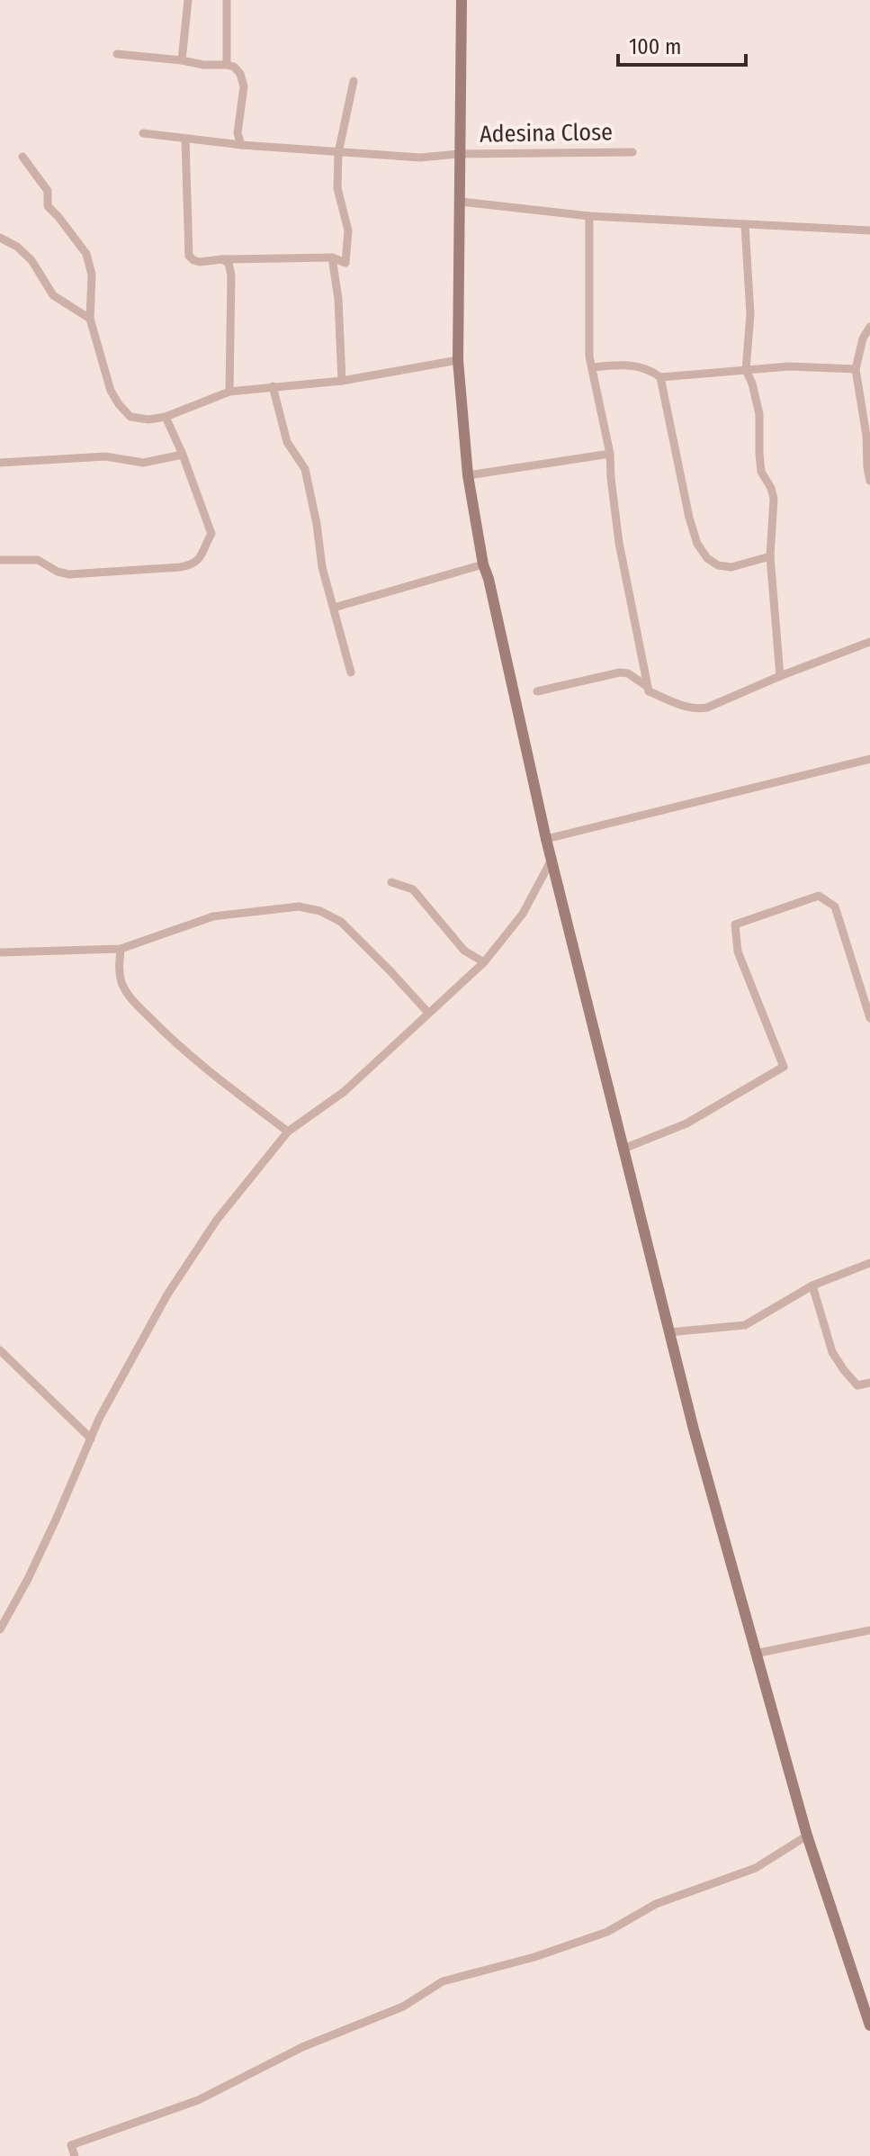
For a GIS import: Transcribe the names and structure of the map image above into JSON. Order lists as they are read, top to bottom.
{
  "streets": {
    "street": ["Adesina Close"]
  },
  "scale_bar": "100 m"
}
